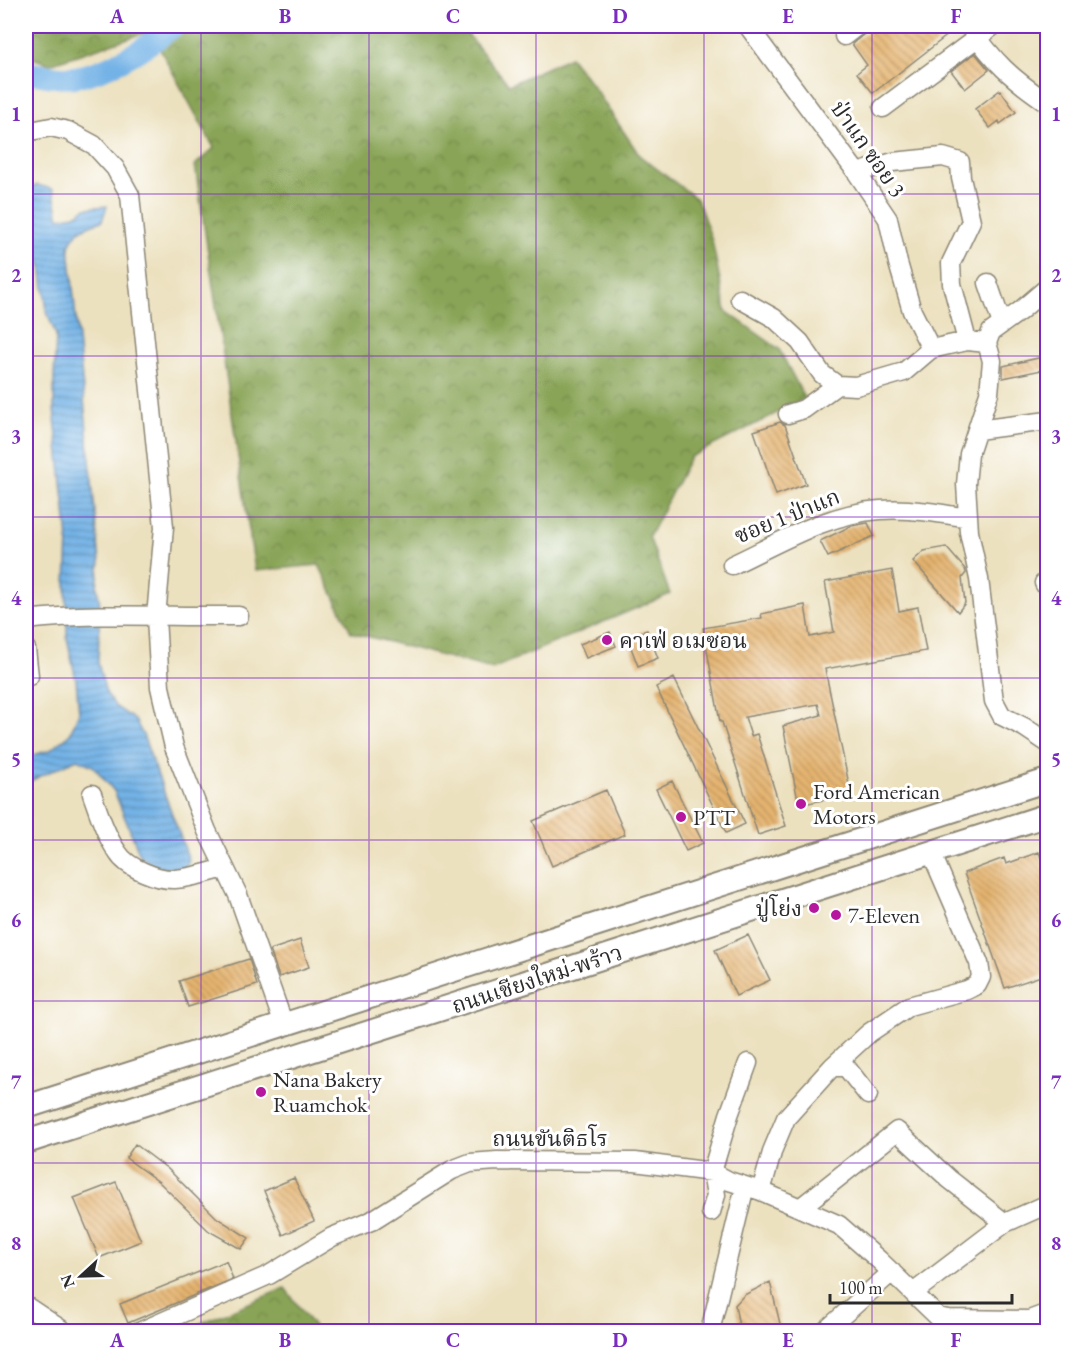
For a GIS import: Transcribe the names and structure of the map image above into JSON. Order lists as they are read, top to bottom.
{
  "streets": {
    "main road": ["ถนนเชียงใหม่-พร้าว"],
    "street": ["ป่าแก ซอย 3", "ซอย 1 ป่าแก", "ถนนขันติธโร"]
  },
  "places": [
    "คาเฟ่ อเมซอน",
    "Ford American Motors",
    "PTT",
    "ปู่โย่ง",
    "7-Eleven",
    "Nana Bakery Ruamchok"
  ],
  "scale_bar": "100 m",
  "north": "left",
  "grid": {
    "columns": [
      "A",
      "B",
      "C",
      "D",
      "E",
      "F"
    ],
    "rows": [
      "1",
      "2",
      "3",
      "4",
      "5",
      "6",
      "7",
      "8"
    ]
  }
}
